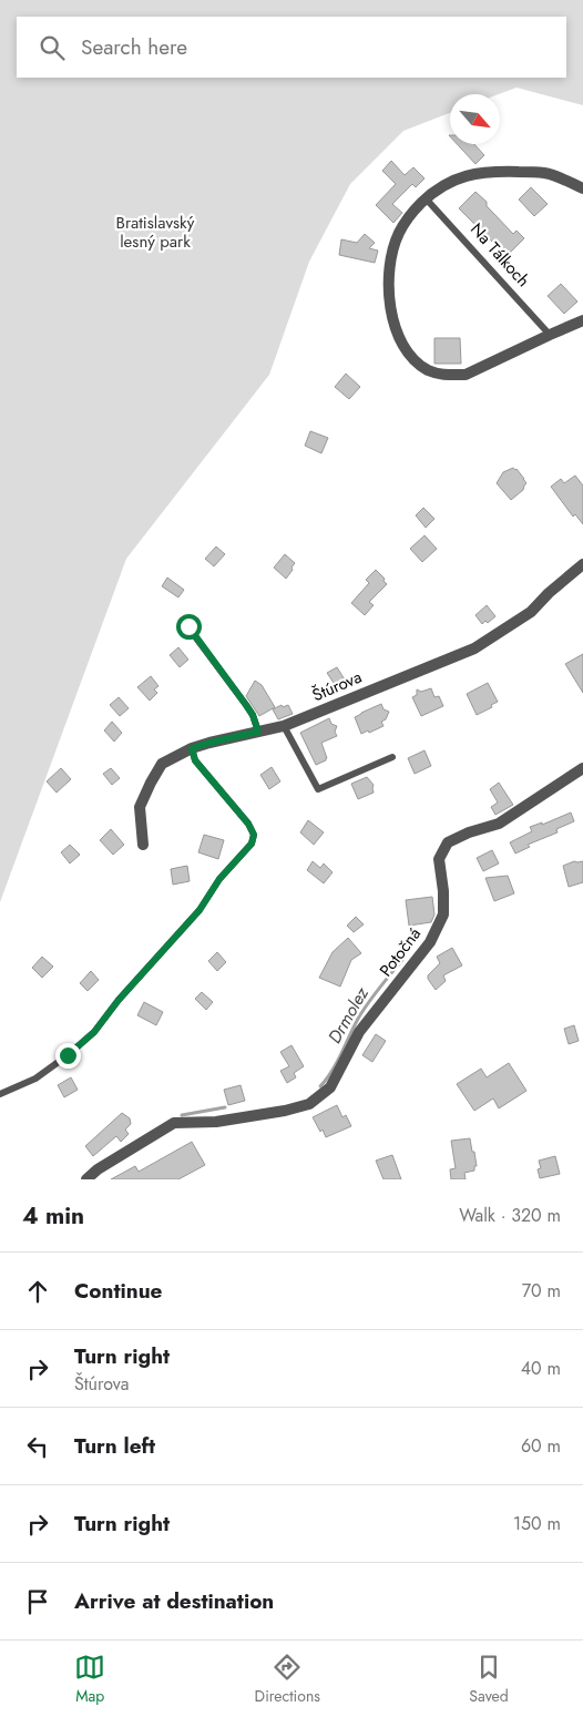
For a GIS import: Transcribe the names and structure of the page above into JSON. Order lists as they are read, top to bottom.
{
  "streets": {
    "street": ["Štúrova", "Potočná"],
    "lane": ["Na Tálkoch"]
  },
  "water": ["Drmolez"],
  "parks": ["Bratislavský lesný park"],
  "north": "bottom right",
  "page": {
    "search": "Search here",
    "heading": ["4 min", "Walk · 320 m"],
    "list": [
      ["Continue", "70 m"],
      ["Turn right", "Štúrova", "40 m"],
      ["Turn left", "60 m"],
      ["Turn right", "150 m"],
      "Arrive at destination"
    ],
    "nav": ["Map", "Directions", "Saved"]
  }
}
